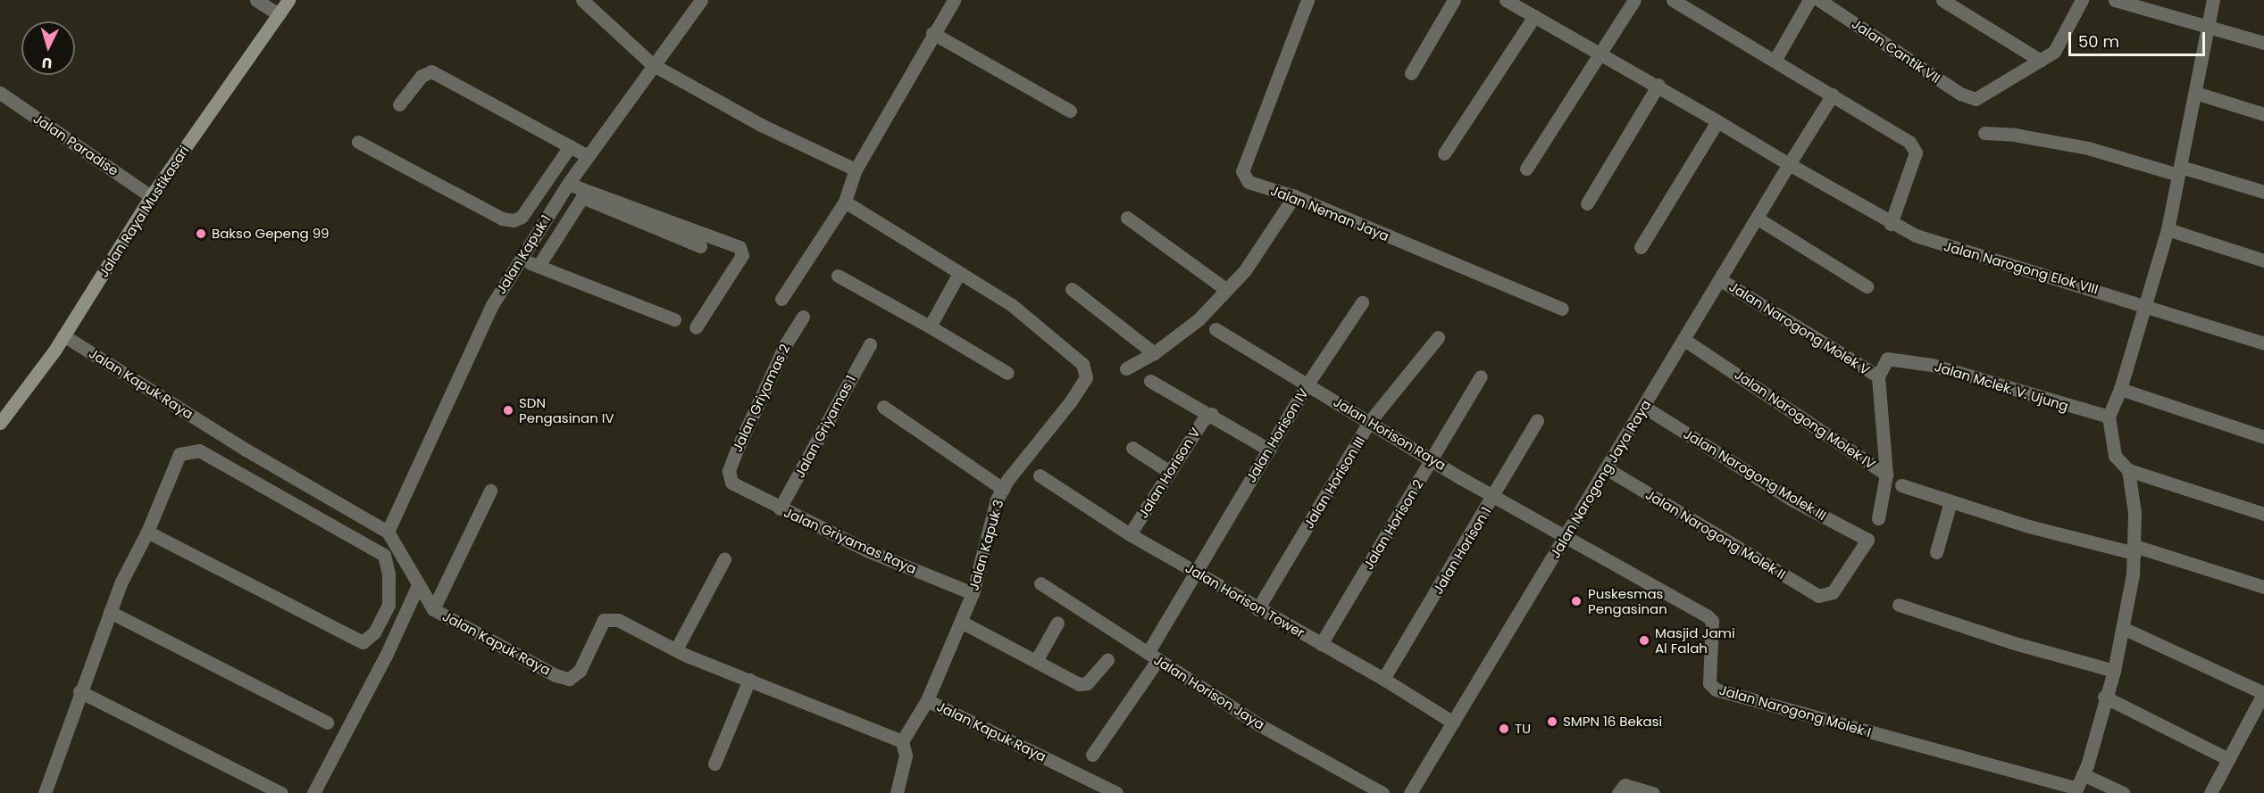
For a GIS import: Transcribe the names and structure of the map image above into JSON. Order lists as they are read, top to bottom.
{
  "streets": {
    "main road": ["Jalan Raya Mustikasari"],
    "street": [
      "Jalan Cantik VII",
      "Jalan Paradise",
      "Jalan Neman Jaya",
      "Jalan Kapuk 1",
      "Jalan Narogong Elok VIII",
      "Jalan Narogong Molek V",
      "Jalan Kapuk Raya",
      "Jalan Mclek. V. Ujung",
      "Jalan Griyamas 2",
      "Jalan Narogong Molek IV",
      "Jalan Griyamas 1",
      "Jalan Horison Raya",
      "Jalan Horison IV",
      "Jalan Horison V",
      "Jalan Narogong Molek III",
      "Jalan Narogong Jaya Raya",
      "Jalan Horison III",
      "Jalan Horison 2",
      "Jalan Narogong Molek II",
      "Jalan Griyamas Raya",
      "Jalan Kapuk 3",
      "Jalan Horison 1",
      "Jalan Horison Tower",
      "Jalan Horison Jaya",
      "Jalan Narogong Molek I"
    ]
  },
  "crossings": [
    ["Jalan Paradise", "Jalan Raya Mustikasari"],
    ["Jalan Raya Mustikasari", "Jalan Kapuk Raya"],
    ["Jalan Kapuk 1", "Jalan Kapuk Raya"],
    ["Jalan Narogong Elok VIII", "Jalan Narogong Jaya Raya"],
    ["Jalan Narogong Molek V", "Jalan Mclek. V. Ujung"],
    ["Jalan Narogong Molek V", "Jalan Narogong Jaya Raya"],
    ["Jalan Kapuk Raya", "Jalan Kapuk 3"],
    ["Jalan Griyamas 2", "Jalan Griyamas Raya"],
    ["Jalan Narogong Molek IV", "Jalan Narogong Jaya Raya"],
    ["Jalan Griyamas 1", "Jalan Griyamas Raya"],
    ["Jalan Horison Raya", "Jalan Horison IV"],
    ["Jalan Horison Raya", "Jalan Narogong Jaya Raya"],
    ["Jalan Horison Raya", "Jalan Horison III"],
    ["Jalan Horison Raya", "Jalan Horison 2"],
    ["Jalan Horison Raya", "Jalan Horison 1"],
    ["Jalan Horison Raya", "Jalan Narogong Molek I"],
    ["Jalan Horison IV", "Jalan Horison Tower"],
    ["Jalan Horison IV", "Jalan Horison Jaya"],
    ["Jalan Horison V", "Jalan Horison Tower"],
    ["Jalan Narogong Molek III", "Jalan Narogong Jaya Raya"],
    ["Jalan Narogong Molek III", "Jalan Narogong Molek II"],
    ["Jalan Narogong Jaya Raya", "Jalan Narogong Molek II"],
    ["Jalan Narogong Jaya Raya", "Jalan Horison Tower"],
    ["Jalan Narogong Jaya Raya", "Jalan Narogong Molek I"],
    ["Jalan Horison III", "Jalan Horison Tower"],
    ["Jalan Horison 2", "Jalan Horison Tower"],
    ["Jalan Griyamas Raya", "Jalan Kapuk 3"],
    ["Jalan Horison 1", "Jalan Horison Tower"]
  ],
  "places": [
    "Bakso Gepeng 99",
    "SDN Pengasinan IV",
    "Puskesmas Pengasinan",
    "Masjid Jami Al Falah",
    "SMPN 16 Bekasi",
    "TU"
  ],
  "scale_bar": "50 m",
  "north": "bottom"
}
